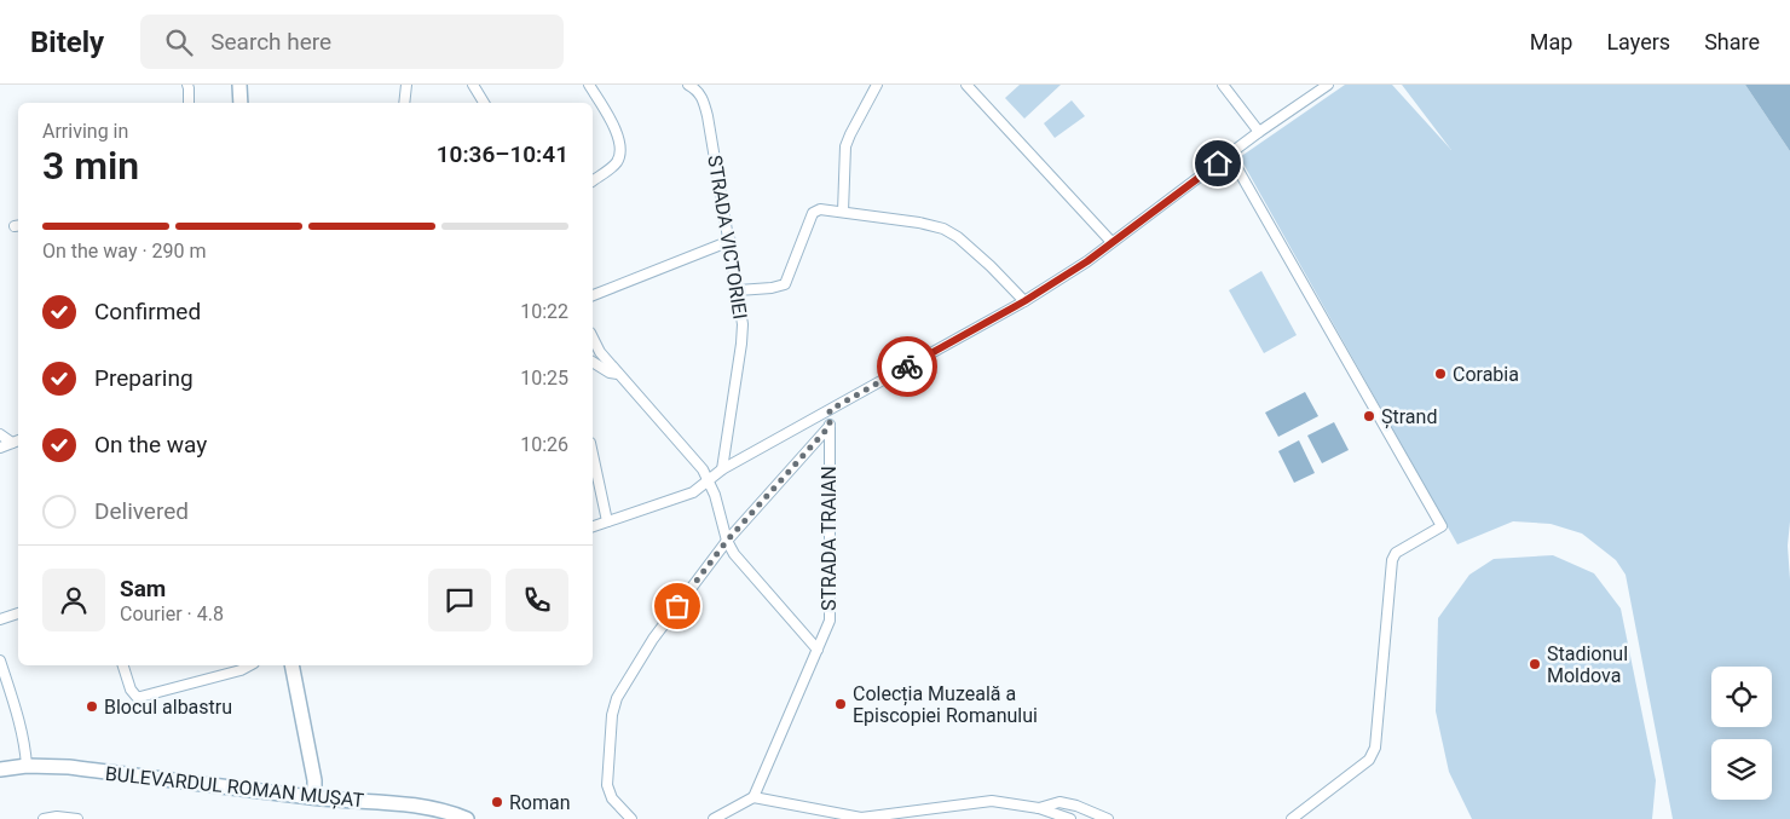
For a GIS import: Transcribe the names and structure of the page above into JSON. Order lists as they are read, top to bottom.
{
  "streets": {
    "main road": ["BULEVARDUL ROMAN MUȘAT"],
    "street": ["STRADA VICTORIEI", "STRADA TRAIAN"]
  },
  "places": [
    "Corabia",
    "Ștrand",
    "Stadionul Moldova",
    "Colecția Muzeală a Episcopiei Romanului",
    "Blocul albastru",
    "Roman"
  ],
  "page": {
    "header": "Bitely",
    "search": "Search here",
    "nav": ["Map", "Layers", "Share"],
    "heading": ["3 min", "Arriving in", "10:36–10:41"],
    "panel": ["Sam", "Courier · 4.8"],
    "bar": "On the way · 290 m",
    "list": [
      ["Confirmed", "10:22"],
      ["Preparing", "10:25"],
      ["On the way", "10:26"],
      "Delivered"
    ]
  }
}
